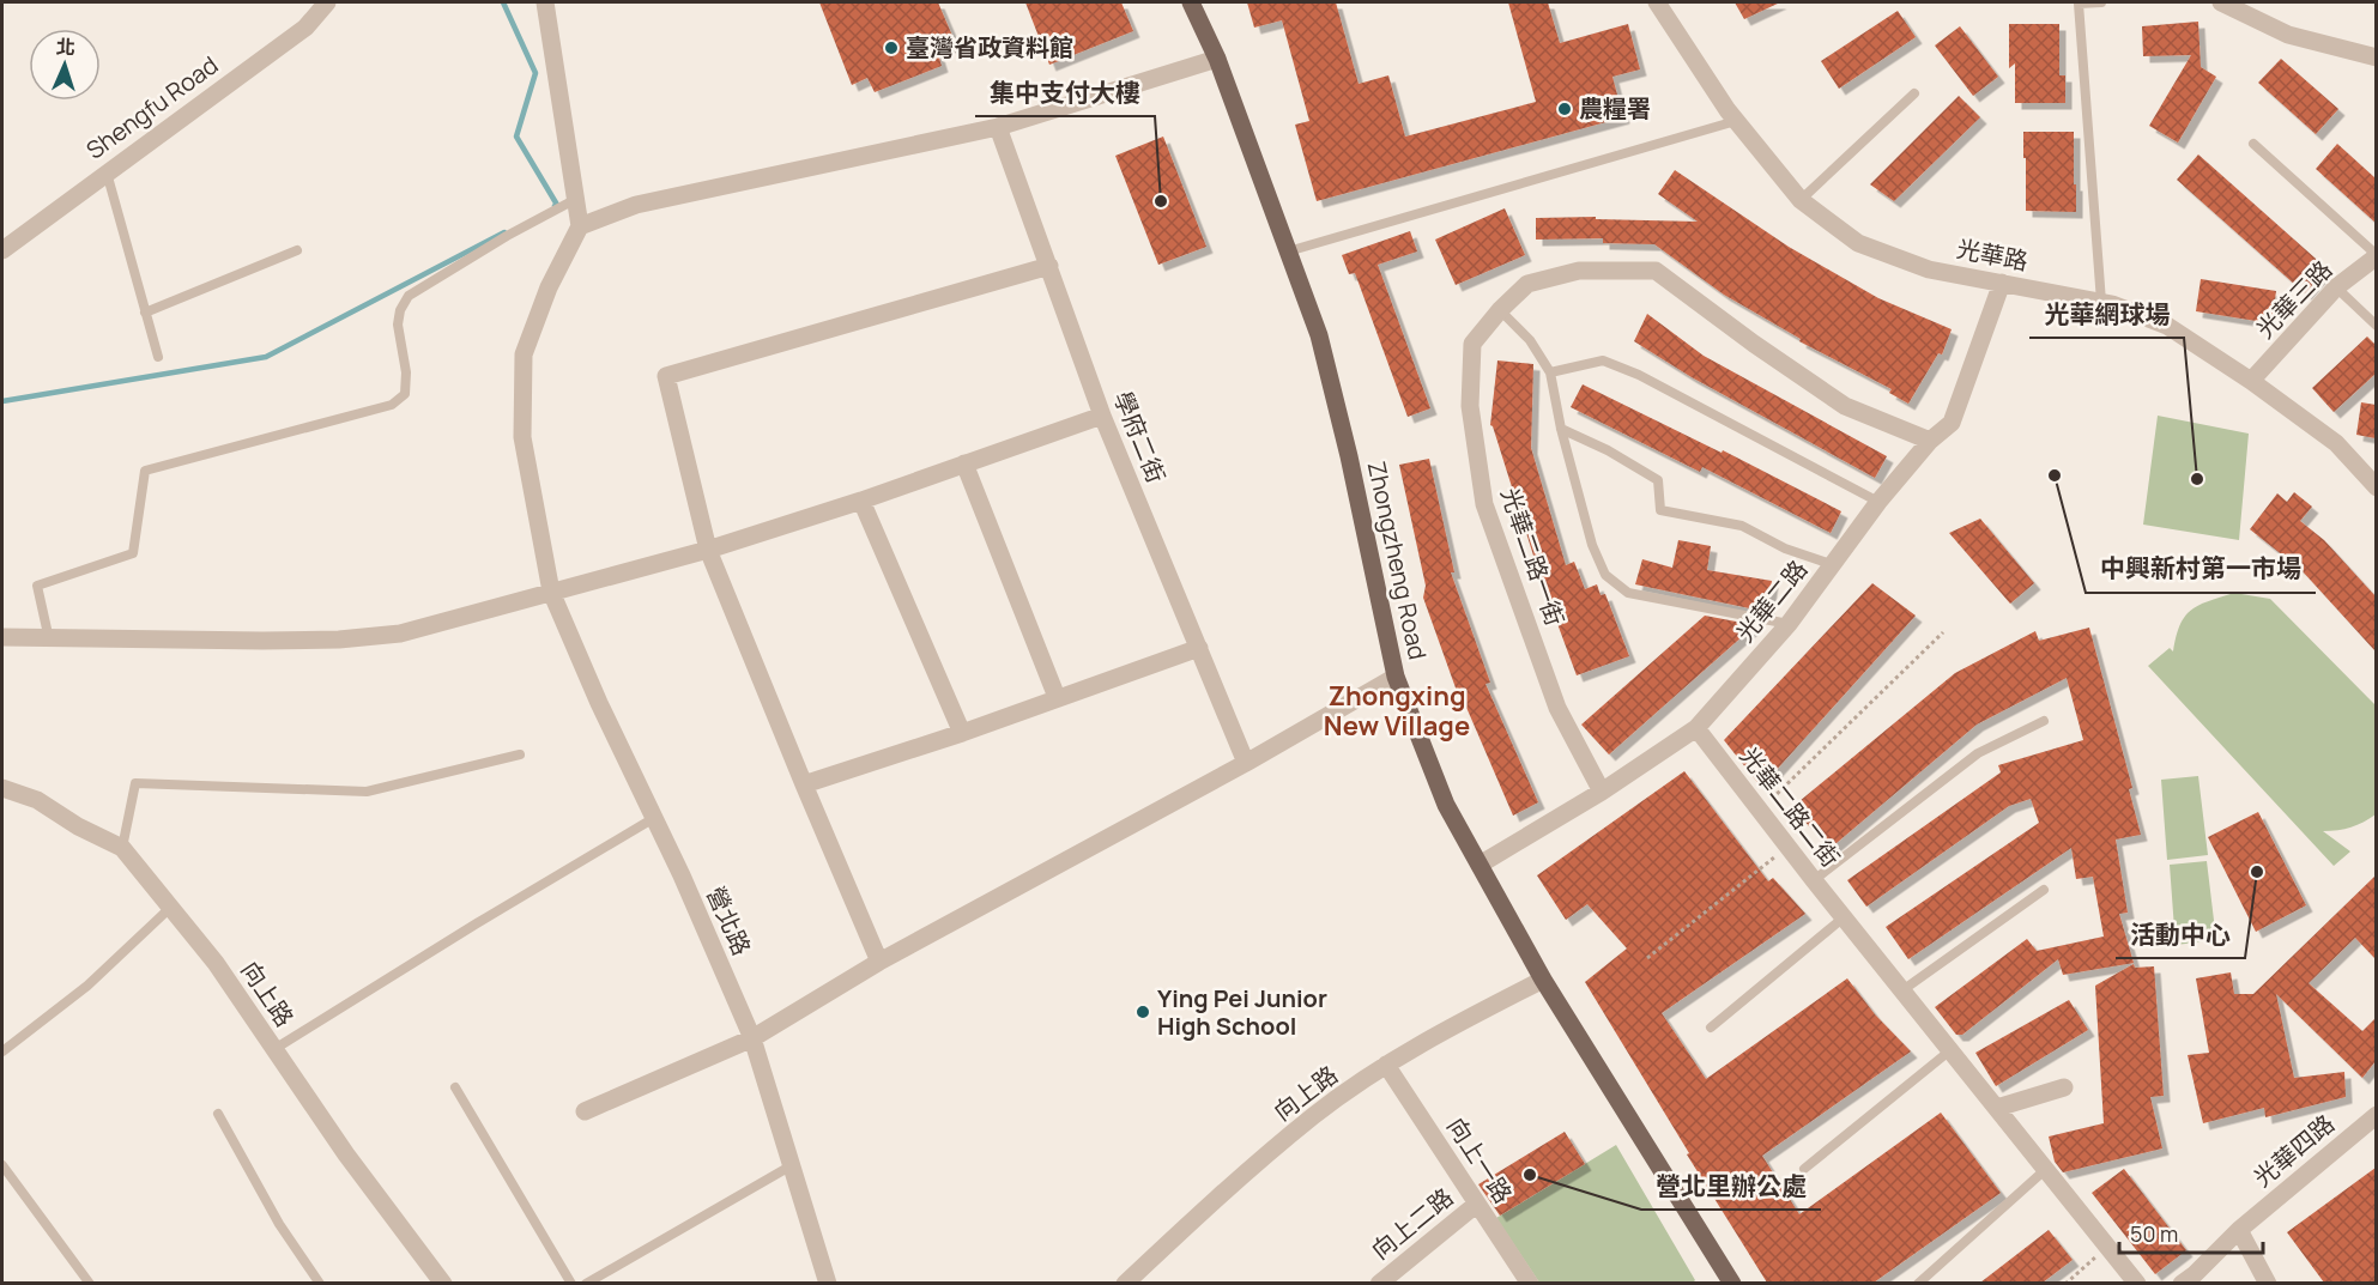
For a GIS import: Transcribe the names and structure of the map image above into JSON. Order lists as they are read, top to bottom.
{
  "streets": {
    "main road": ["Zhongzheng Road"],
    "street": [
      "Shengfu Road",
      "光華路",
      "光華三路",
      "學府二街",
      "光華二路一街",
      "光華二路",
      "光華二路二街",
      "營北路",
      "向上路",
      "光華四路",
      "向上一路",
      "向上二路"
    ]
  },
  "crossings": [
    ["光華路", "光華三路"],
    ["光華路", "光華二路"],
    ["光華二路一街", "光華二路"],
    ["Zhongzheng Road", "光華二路"],
    ["Zhongzheng Road", "向上路"],
    ["光華二路", "光華二路二街"],
    ["向上路", "向上一路"],
    ["向上一路", "向上二路"]
  ],
  "districts": ["Zhongxing New Village"],
  "places": [
    "臺灣省政資料館",
    "農糧署",
    "集中支付大樓",
    "中興新村第一市場",
    "光華網球場",
    "活動中心",
    "Ying Pei Junior High School",
    "營北里辦公處"
  ],
  "scale_bar": "50 m",
  "north": "top"
}
